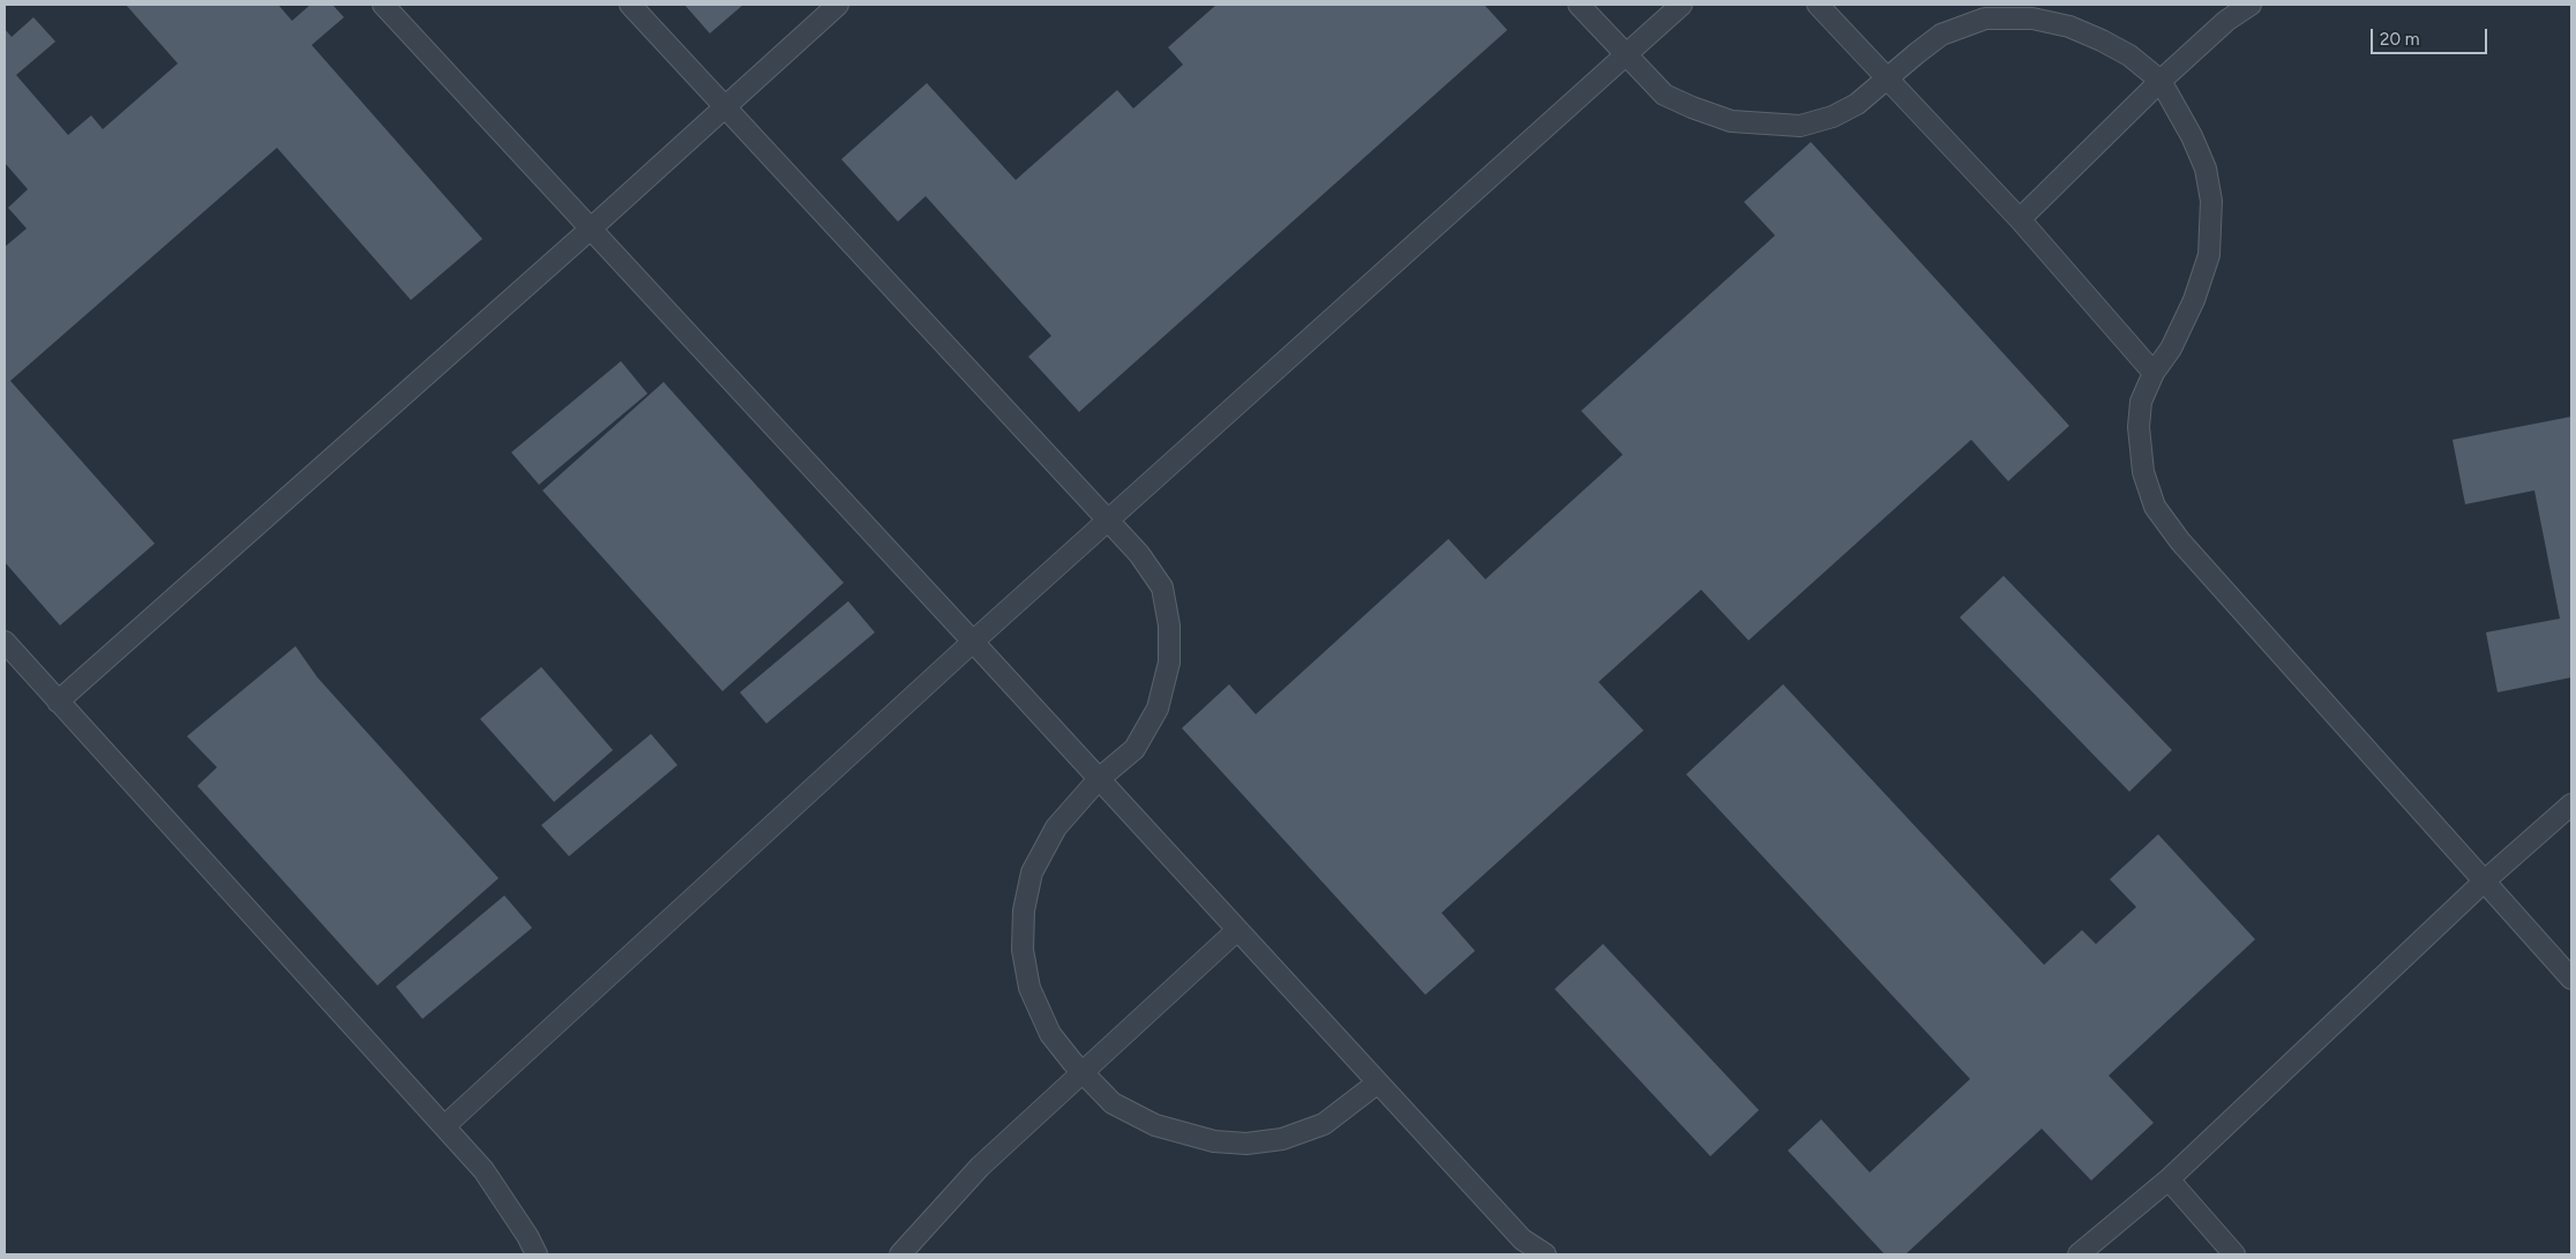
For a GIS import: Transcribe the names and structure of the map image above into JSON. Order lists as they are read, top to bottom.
{
  "scale_bar": "20 m"
}
